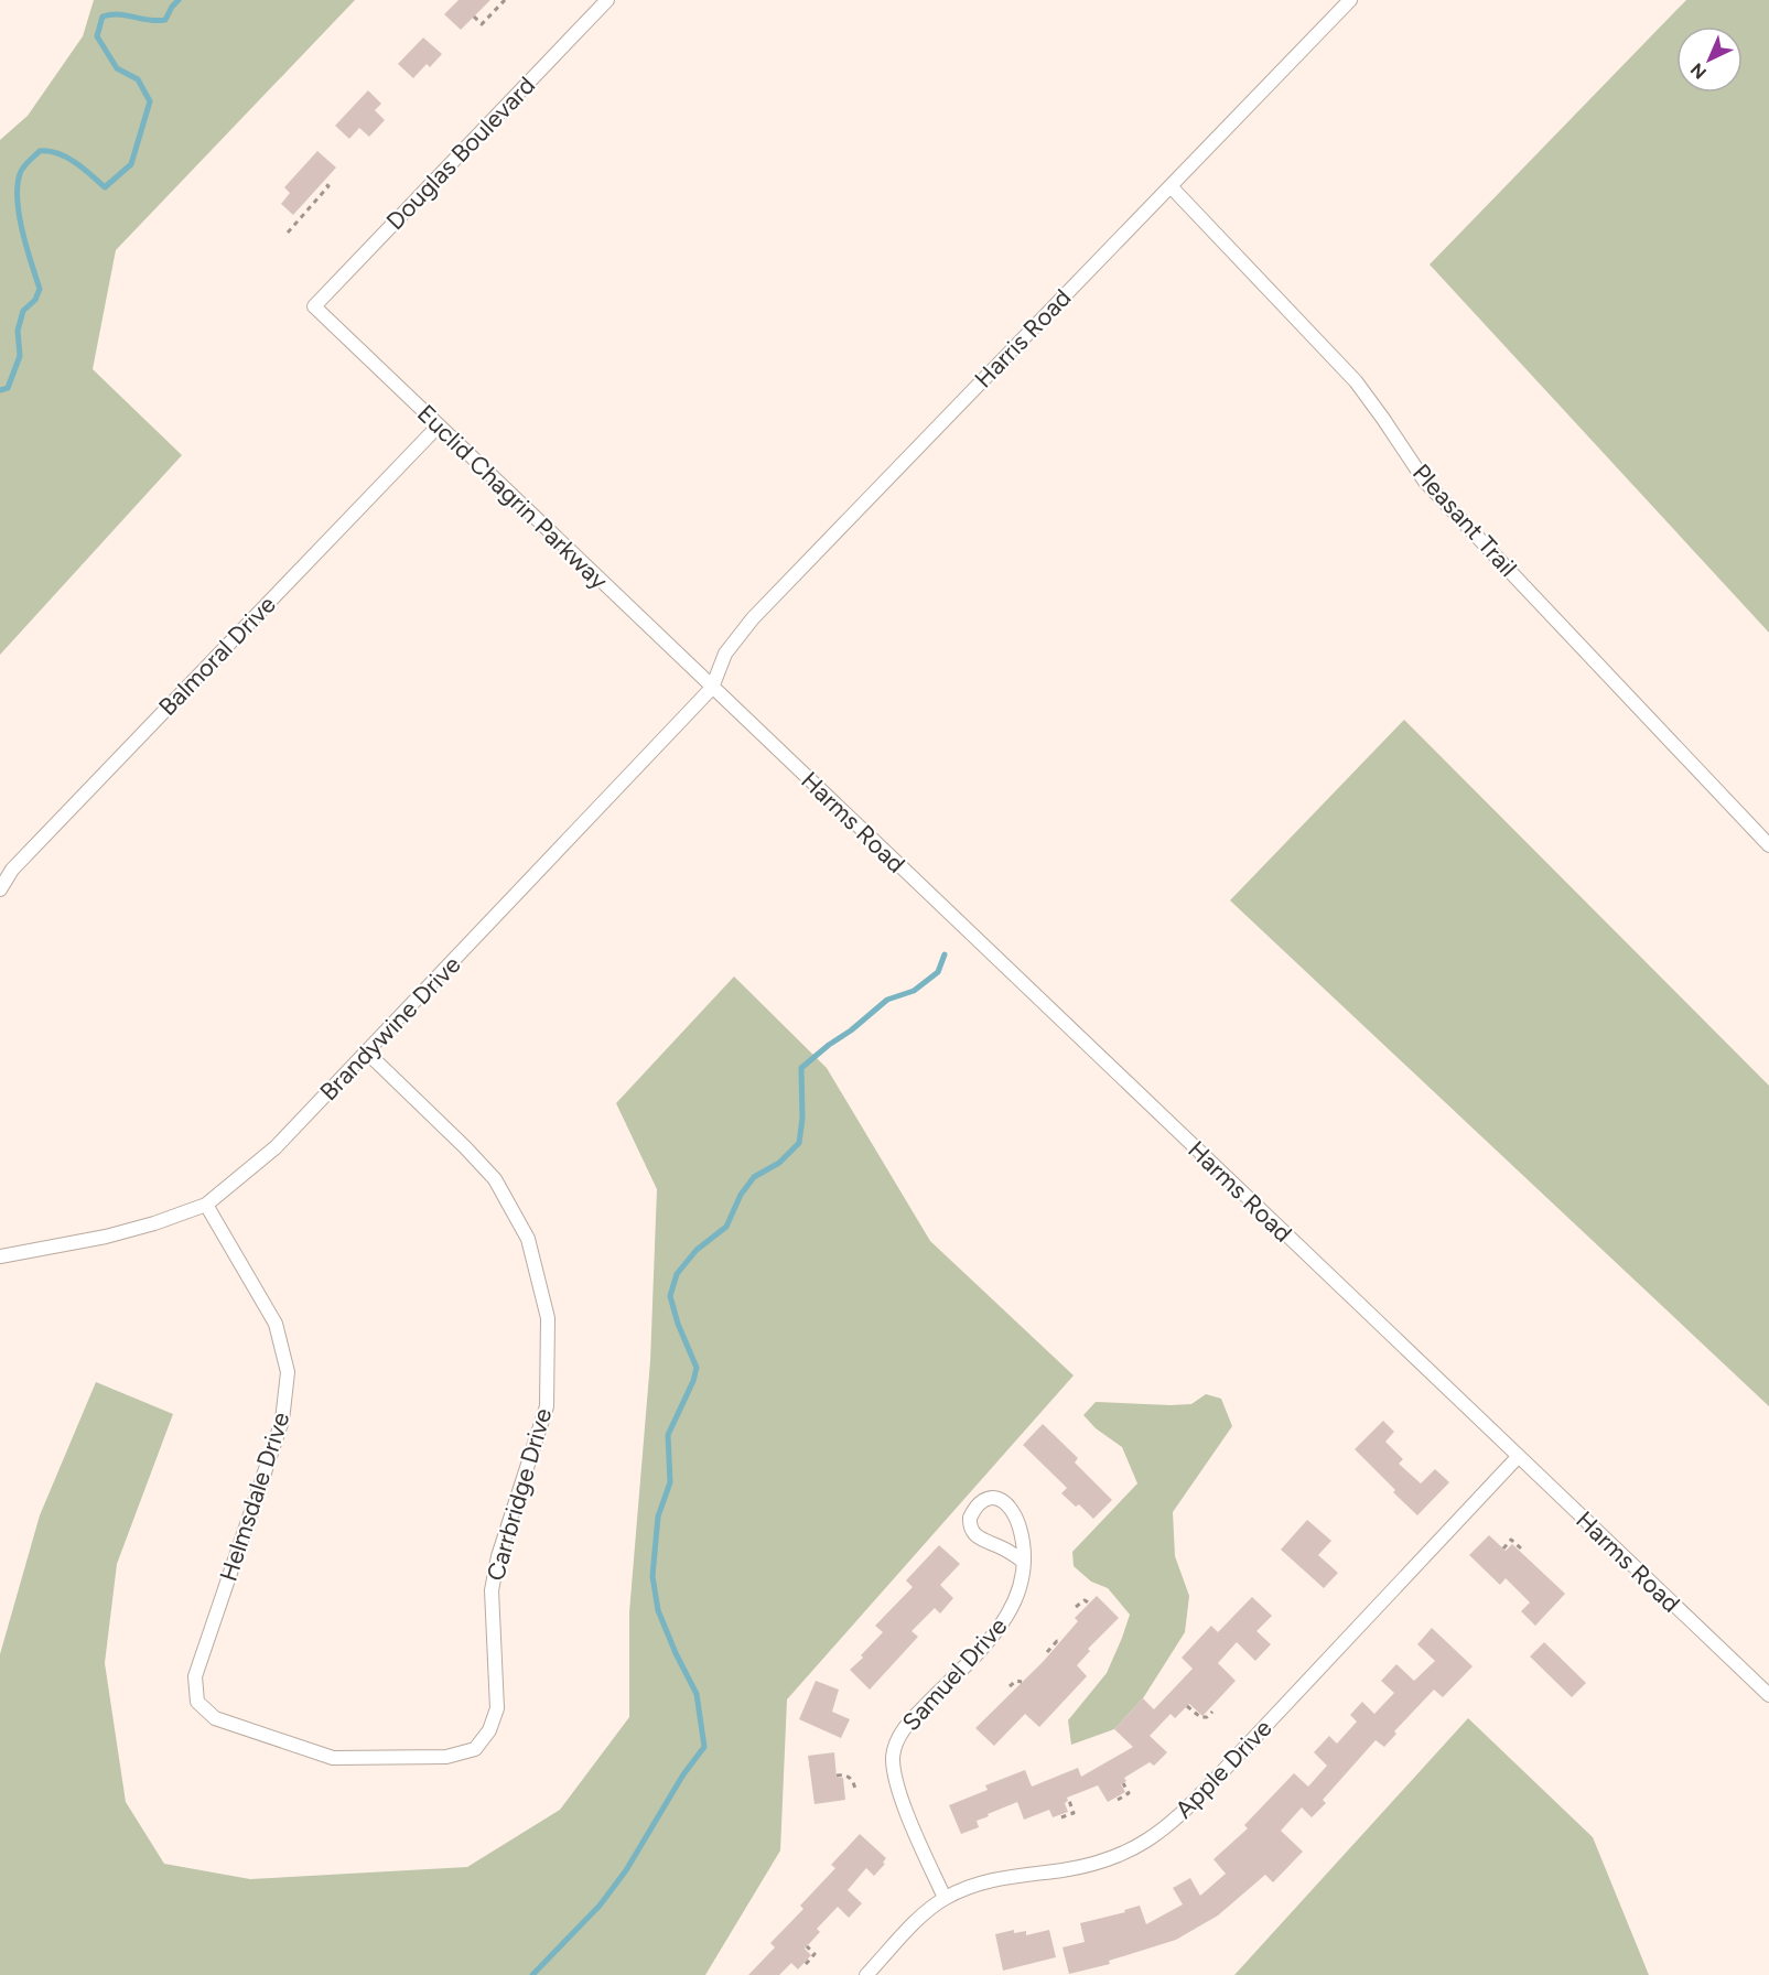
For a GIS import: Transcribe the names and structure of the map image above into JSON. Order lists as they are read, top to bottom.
{
  "streets": {
    "street": [
      "Douglas Boulevard",
      "Harris Road",
      "Euclid Chagrin Parkway",
      "Pleasant Trail",
      "Balmoral Drive",
      "Harms Road",
      "Brandywine Drive",
      "Carrbridge Drive",
      "Helmsdale Drive",
      "Samuel Drive",
      "Apple Drive"
    ]
  },
  "crossings": [
    ["Douglas Boulevard", "Euclid Chagrin Parkway"],
    ["Harris Road", "Euclid Chagrin Parkway"],
    ["Harris Road", "Pleasant Trail"],
    ["Harris Road", "Harms Road"],
    ["Harris Road", "Brandywine Drive"],
    ["Euclid Chagrin Parkway", "Balmoral Drive"],
    ["Euclid Chagrin Parkway", "Harms Road"],
    ["Euclid Chagrin Parkway", "Brandywine Drive"],
    ["Harms Road", "Brandywine Drive"],
    ["Harms Road", "Apple Drive"],
    ["Brandywine Drive", "Carrbridge Drive"],
    ["Brandywine Drive", "Helmsdale Drive"],
    ["Carrbridge Drive", "Helmsdale Drive"],
    ["Samuel Drive", "Apple Drive"]
  ],
  "north": "bottom left"
}
